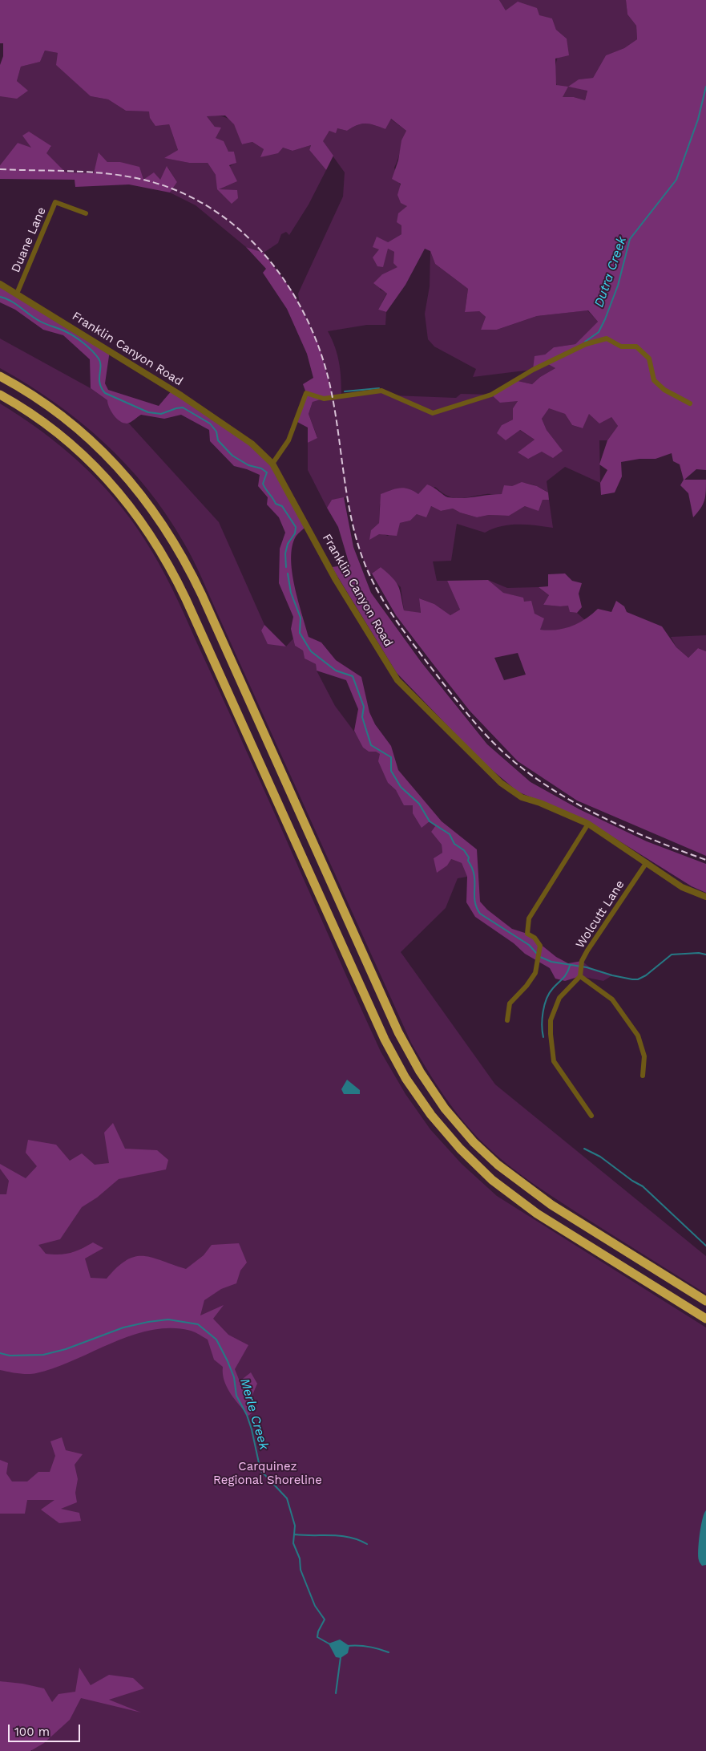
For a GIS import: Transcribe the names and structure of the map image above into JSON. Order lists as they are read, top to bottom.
{
  "streets": {
    "street": ["Duane Lane", "Franklin Canyon Road", "Wolcutt Lane"]
  },
  "crossings": [
    ["Duane Lane", "Franklin Canyon Road"],
    ["Franklin Canyon Road", "Wolcutt Lane"]
  ],
  "water": ["Dutra Creek", "Merle Creek"],
  "parks": ["Carquinez Regional Shoreline"],
  "scale_bar": "100 m"
}
